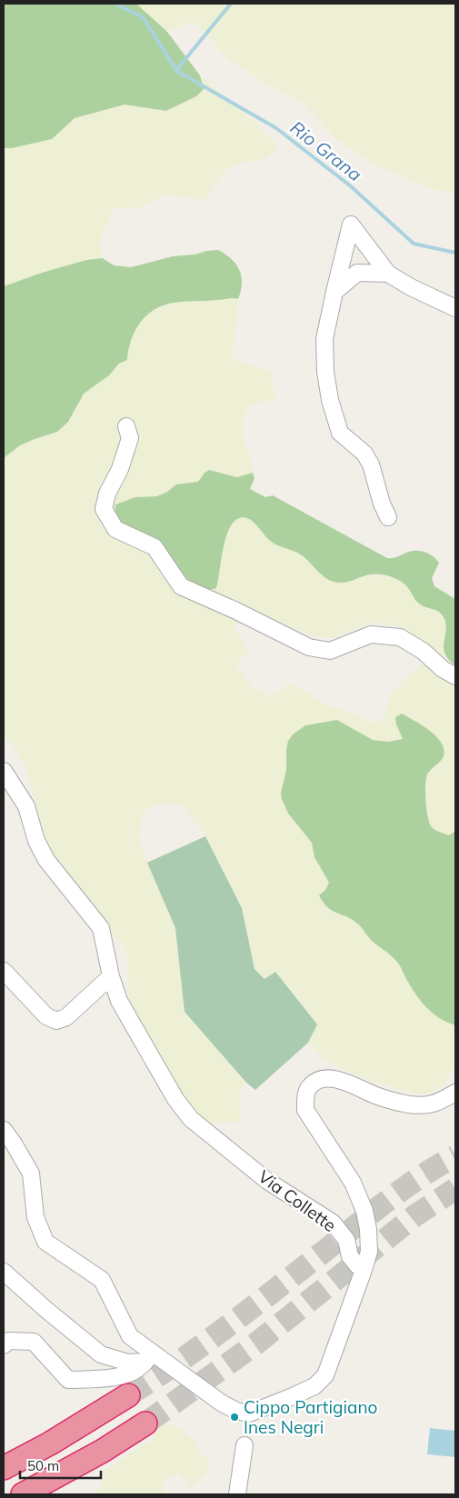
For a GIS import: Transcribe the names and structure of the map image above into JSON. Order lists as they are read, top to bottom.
{
  "streets": {
    "street": ["Via Collette"]
  },
  "water": ["Rio Grana"],
  "places": ["Cippo Partigiano Ines Negri"],
  "scale_bar": "50 m"
}
